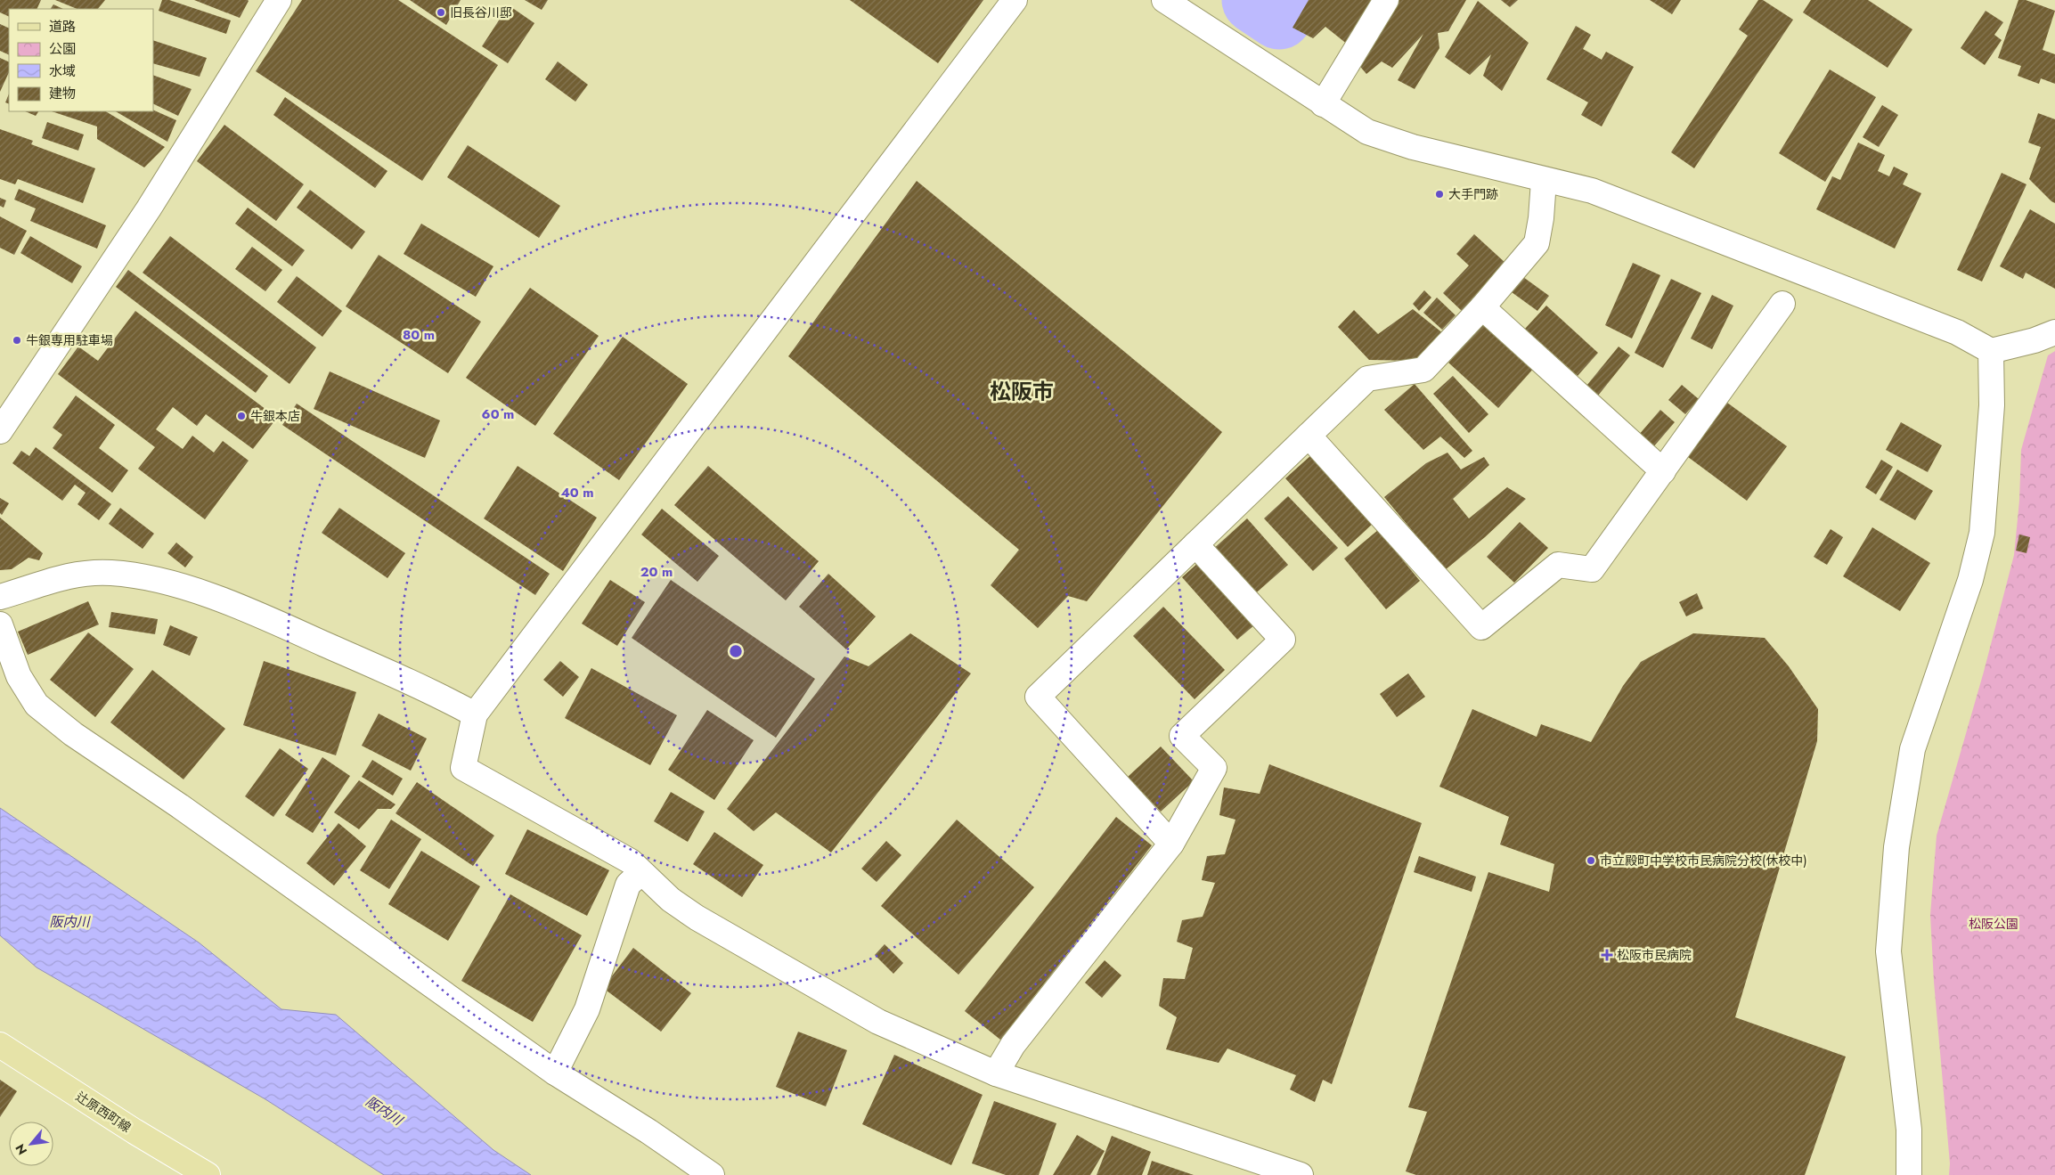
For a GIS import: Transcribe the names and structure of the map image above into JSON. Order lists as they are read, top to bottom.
{
  "streets": {
    "main road": ["辻原西町線"]
  },
  "districts": ["松阪市"],
  "water": ["阪内川"],
  "parks": ["松阪公園"],
  "places": {
    "other": [
      "旧長谷川邸",
      "大手門跡",
      "牛銀専用駐車場",
      "牛銀本店",
      "市立殿町中学校市民病院分校(休校中)"
    ],
    "health": ["松阪市民病院"]
  },
  "legend": [
    "道路",
    "公園",
    "水域",
    "建物"
  ],
  "north": "bottom left",
  "rings": [
    "80 m",
    "60 m",
    "40 m",
    "20 m"
  ]
}
